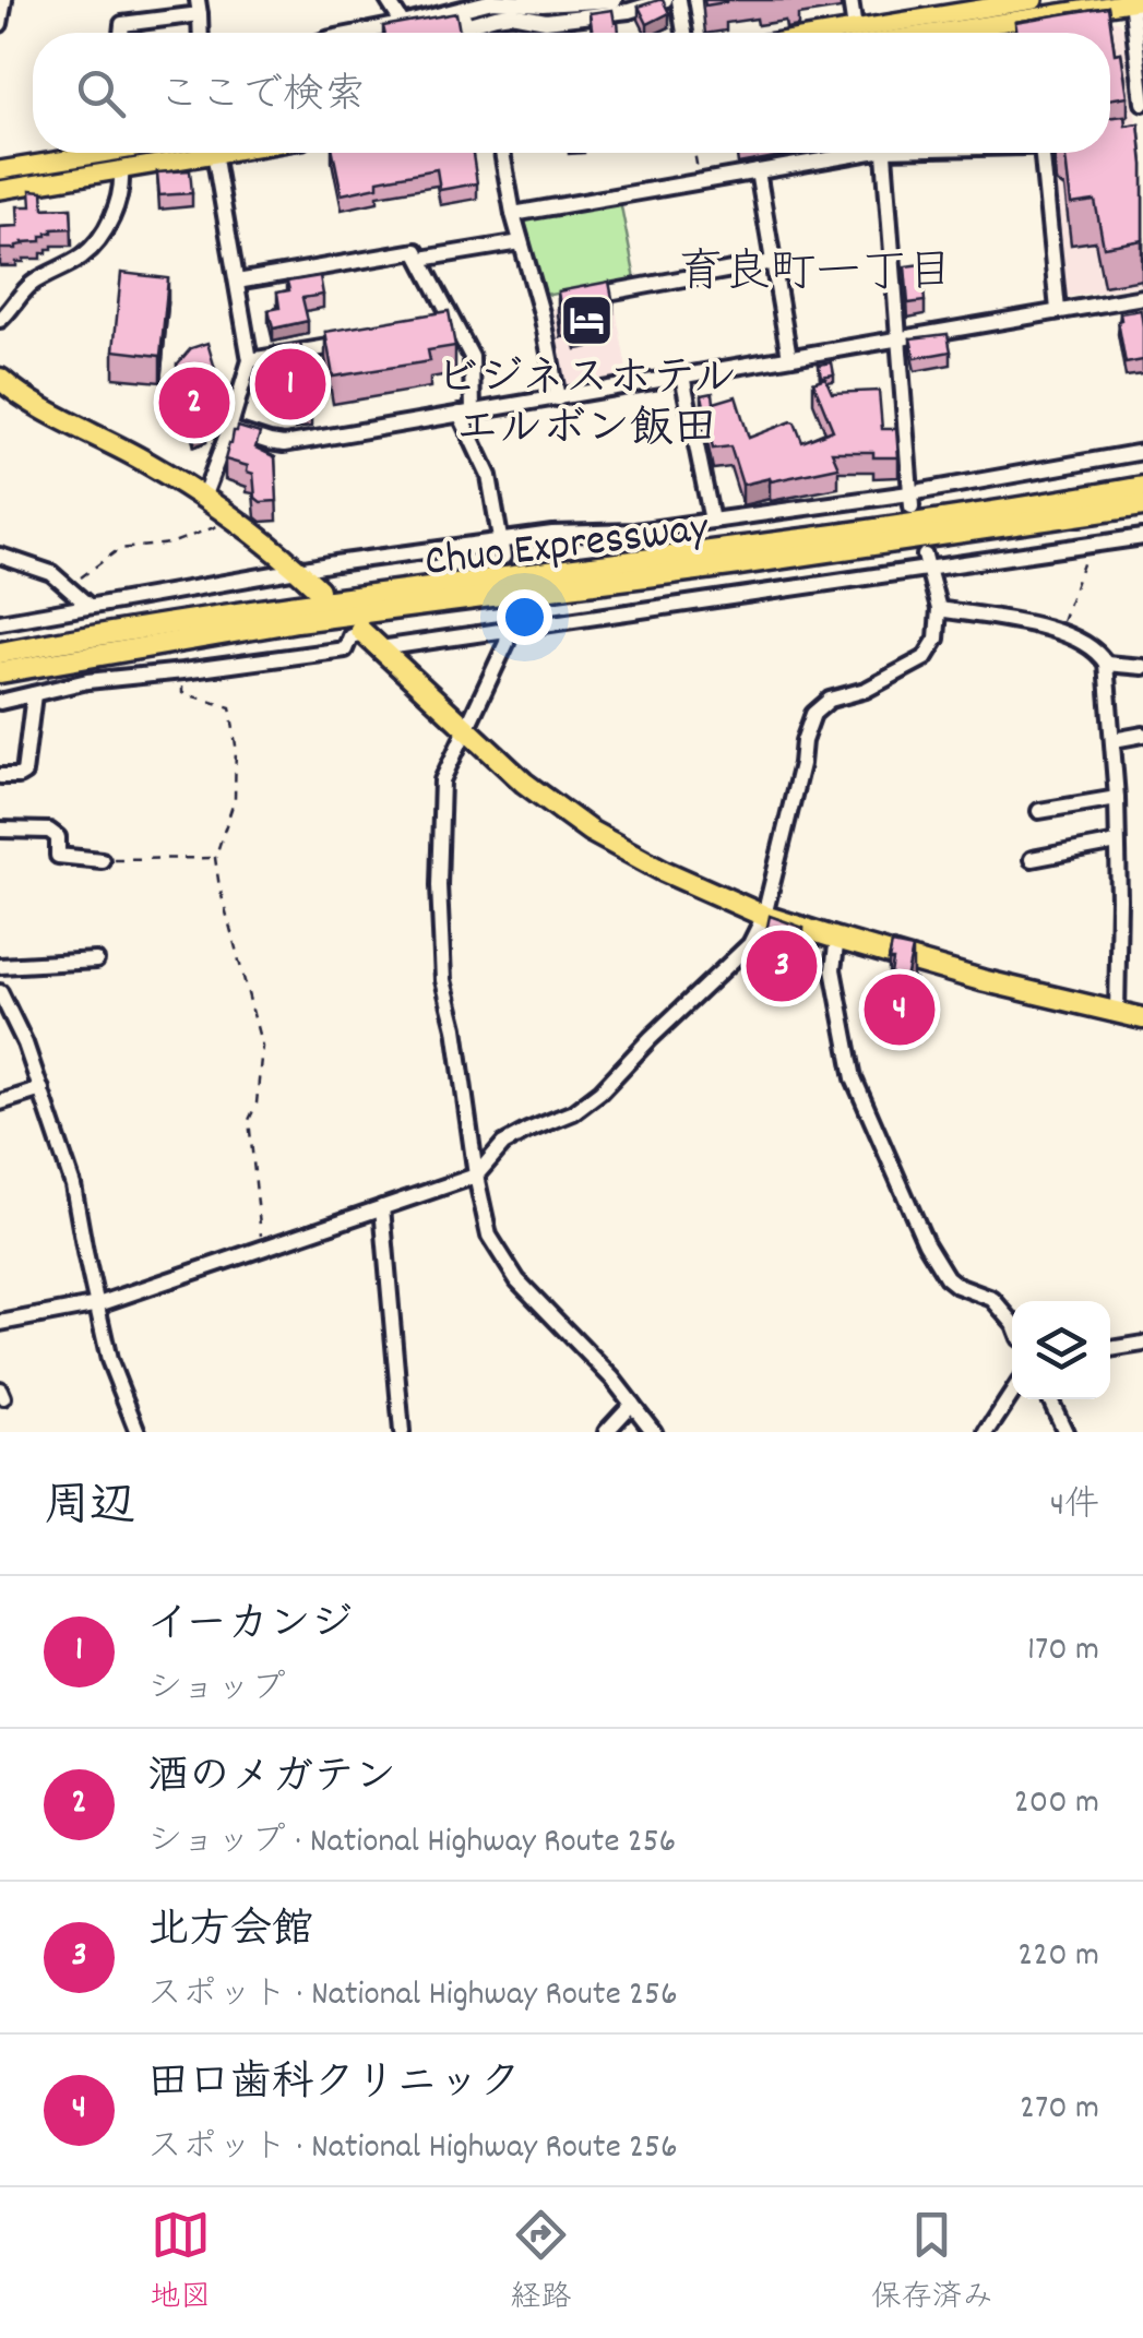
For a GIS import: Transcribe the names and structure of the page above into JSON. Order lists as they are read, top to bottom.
{
  "streets": {
    "highway": ["Chuo Expressway"]
  },
  "districts": ["育良町一丁目"],
  "places": {
    "hotel": ["ビジネスホテル エルボン飯田"]
  },
  "page": {
    "search": "ここで検索",
    "pins": [
      "1",
      "2",
      "3",
      "4"
    ],
    "heading": ["周辺", "4件"],
    "list": [
      {
        "mark": "1",
        "name": "イーカンジ",
        "note": "ショップ",
        "value": "170 m"
      },
      {
        "mark": "2",
        "name": "酒のメガテン",
        "note": "ショップ · National Highway Route 256",
        "value": "200 m"
      },
      {
        "mark": "3",
        "name": "北方会館",
        "note": "スポット · National Highway Route 256",
        "value": "220 m"
      },
      {
        "mark": "4",
        "name": "田口歯科クリニック",
        "note": "スポット · National Highway Route 256",
        "value": "270 m"
      }
    ],
    "nav": ["地図", "経路", "保存済み"]
  }
}
